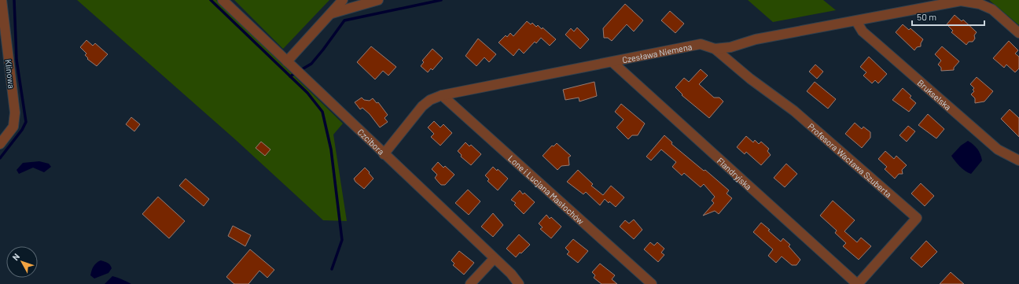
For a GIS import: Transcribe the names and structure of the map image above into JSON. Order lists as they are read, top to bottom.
{
  "streets": {
    "street": [
      "Czesława Niemena",
      "Klinowa",
      "Brukselska",
      "Czcibora",
      "Profesora Wacława Szuberta",
      "Flandryjska",
      "Lone i Lucjana Masłochów"
    ]
  },
  "crossings": [
    ["Czesława Niemena", "Brukselska"],
    ["Czesława Niemena", "Czcibora"],
    ["Czesława Niemena", "Profesora Wacława Szuberta"],
    ["Czesława Niemena", "Flandryjska"],
    ["Czesława Niemena", "Lone i Lucjana Masłochów"],
    ["Profesora Wacława Szuberta", "Flandryjska"]
  ],
  "scale_bar": "50 m",
  "north": "top left"
}
